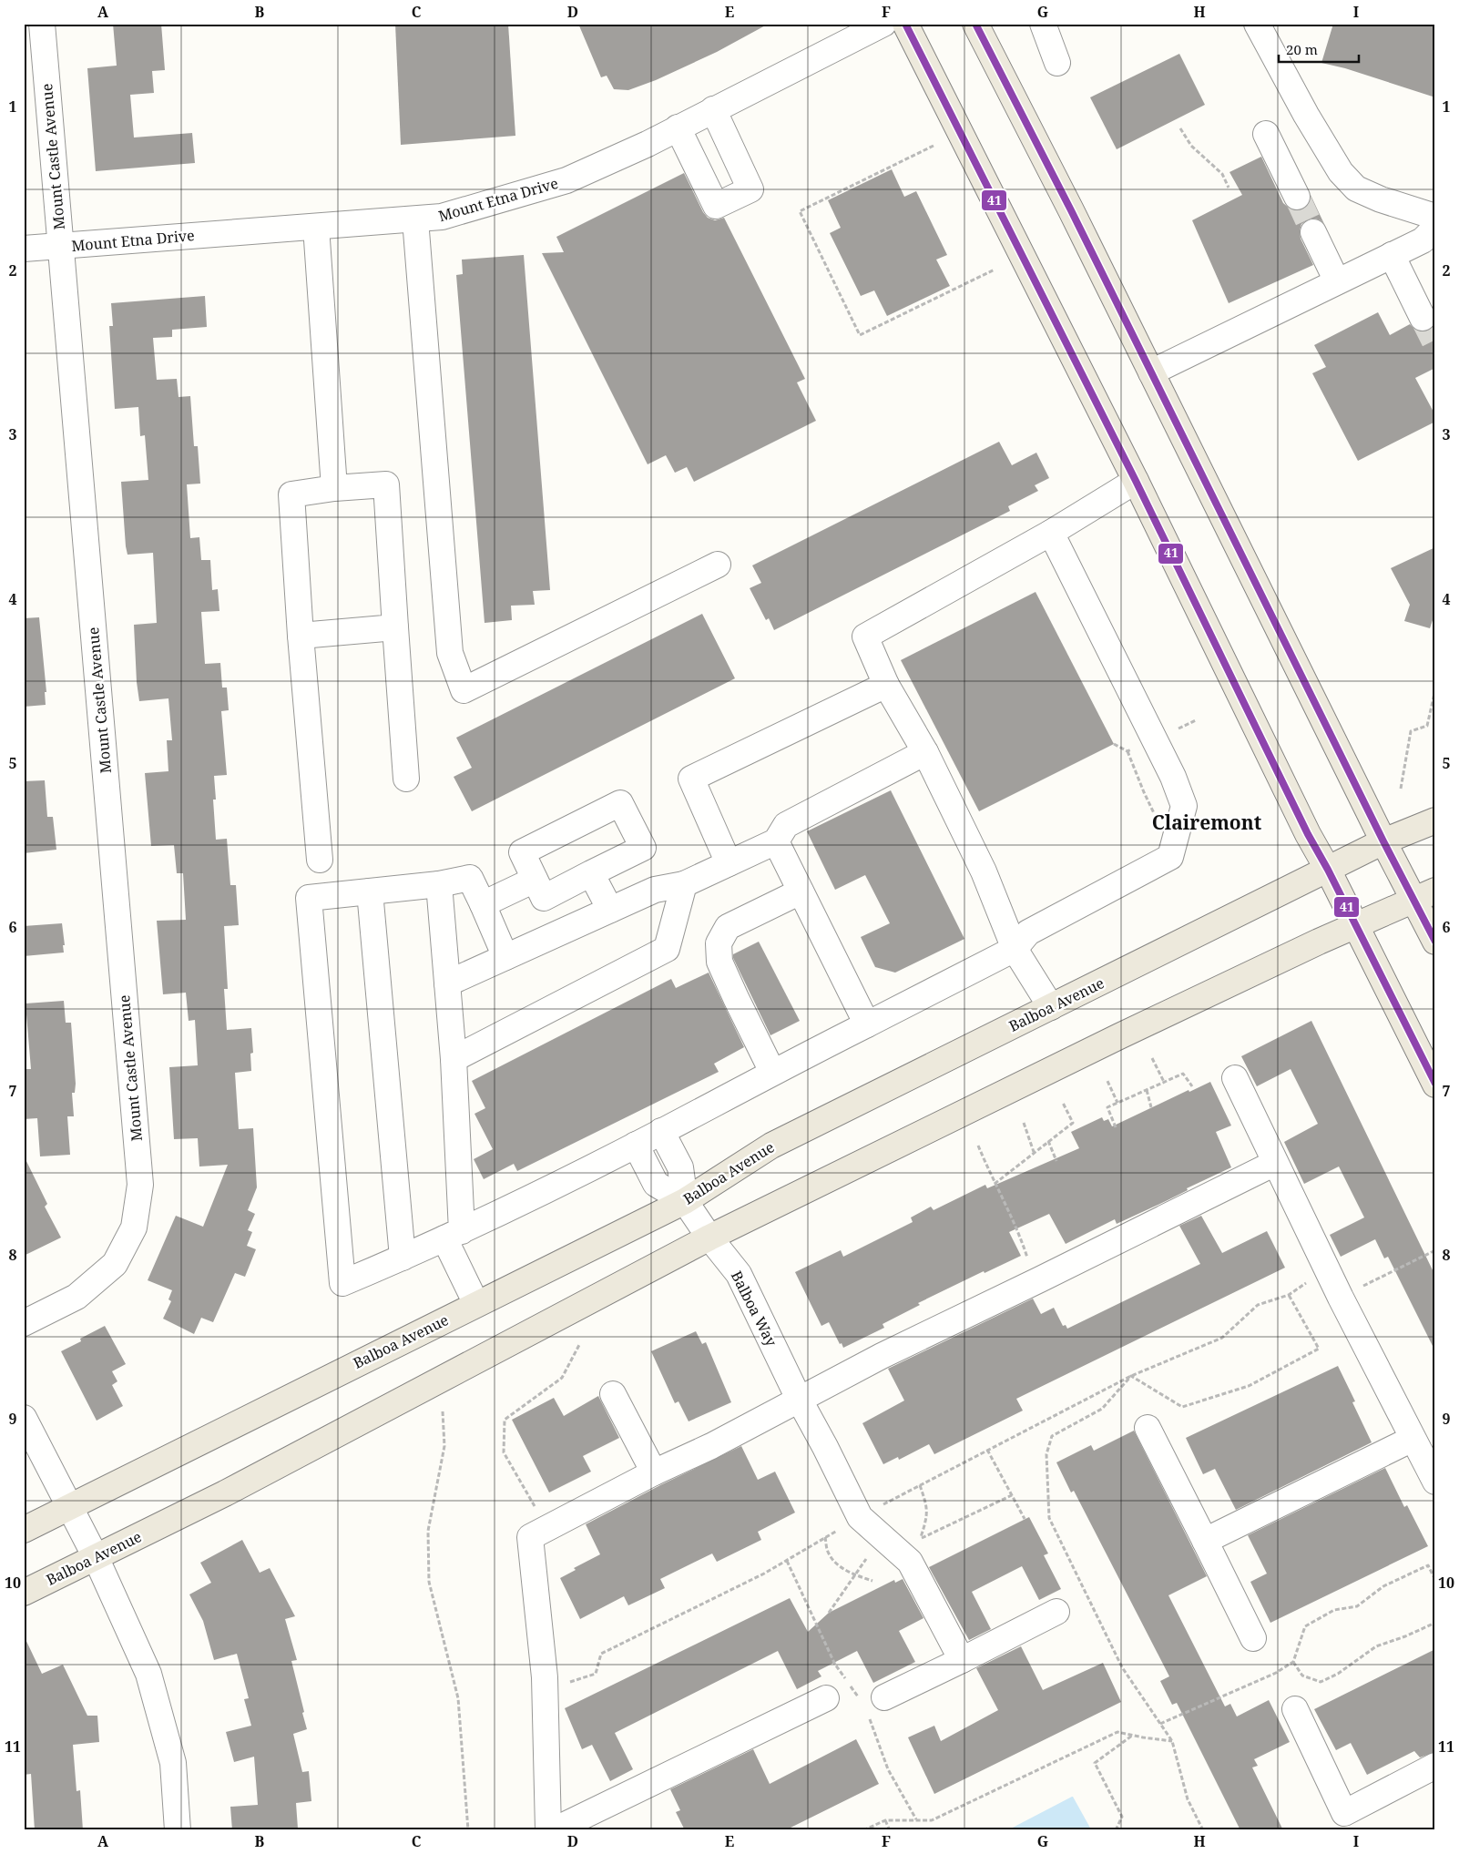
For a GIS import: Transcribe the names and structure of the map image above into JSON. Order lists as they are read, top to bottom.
{
  "streets": {
    "main road": ["Balboa Avenue"],
    "street": ["Mount Castle Avenue", "Mount Etna Drive", "Balboa Way"]
  },
  "crossings": [
    ["Mount Castle Avenue", "Mount Etna Drive"],
    ["Balboa Avenue", "Balboa Way"]
  ],
  "districts": ["Clairemont"],
  "lines": ["transit line 41"],
  "scale_bar": "20 m",
  "grid": {
    "columns": [
      "A",
      "B",
      "C",
      "D",
      "E",
      "F",
      "G",
      "H",
      "I"
    ],
    "rows": [
      "1",
      "2",
      "3",
      "4",
      "5",
      "6",
      "7",
      "8",
      "9",
      "10",
      "11"
    ]
  }
}
